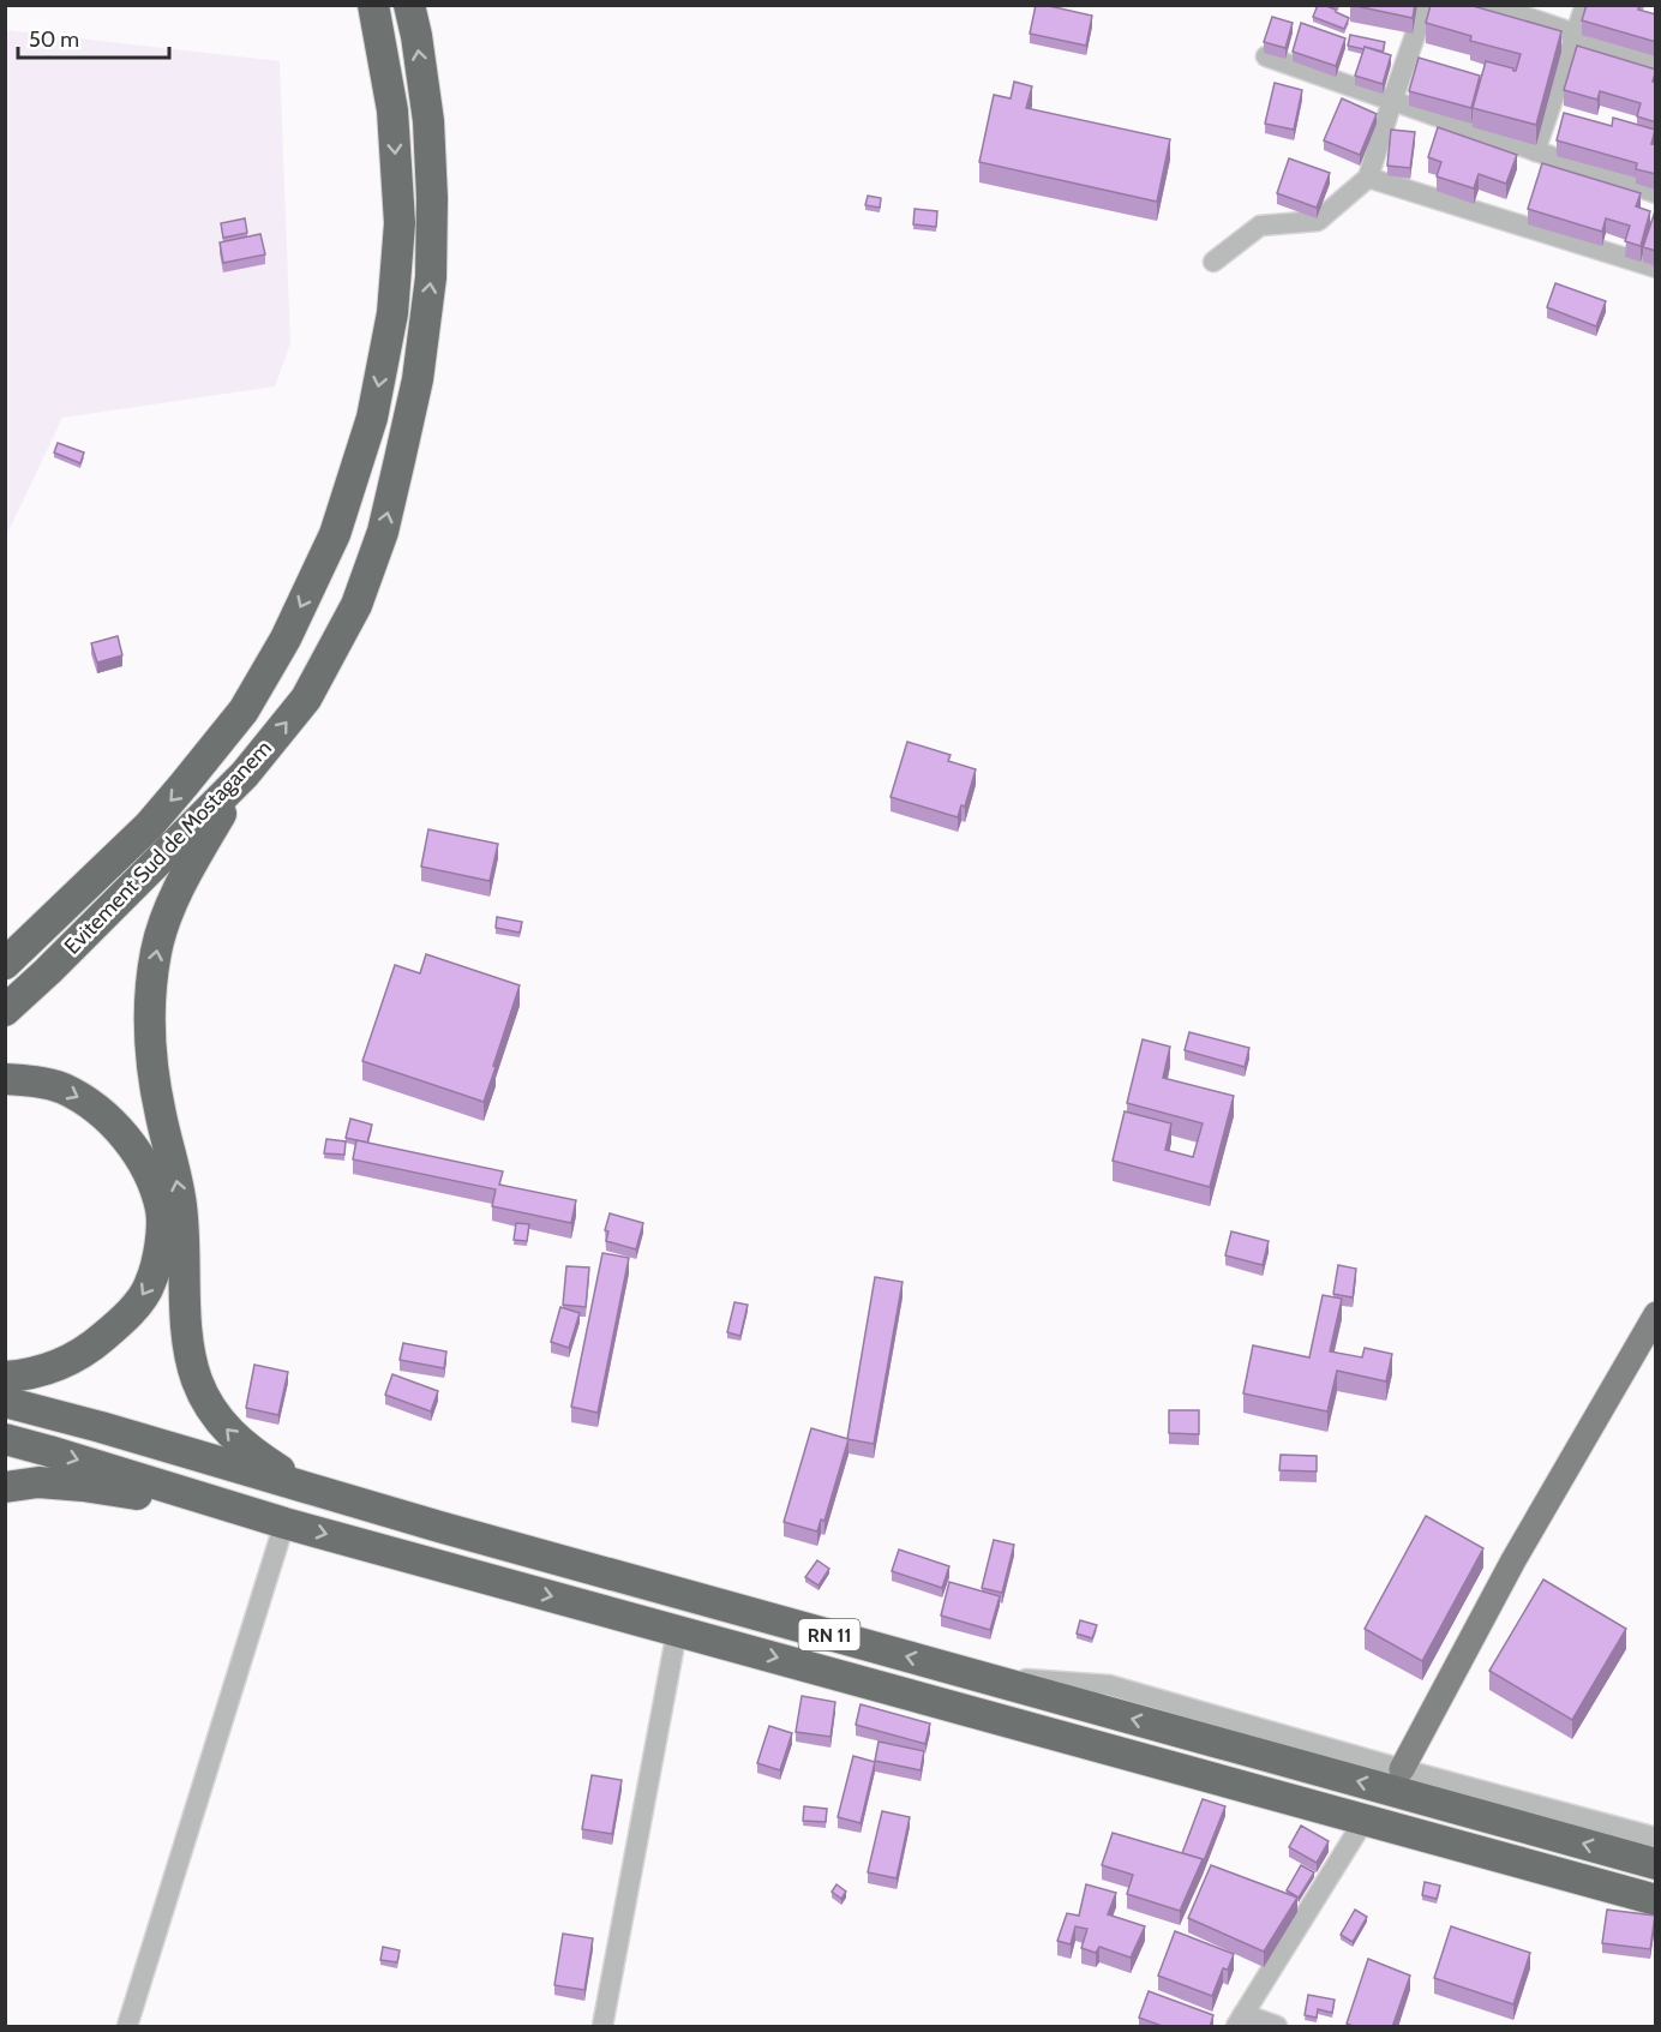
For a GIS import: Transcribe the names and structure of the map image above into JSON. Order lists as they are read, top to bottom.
{
  "streets": {
    "highway": ["Evitement Sud de Mostaganem", "RN 11"]
  },
  "scale_bar": "50 m"
}
